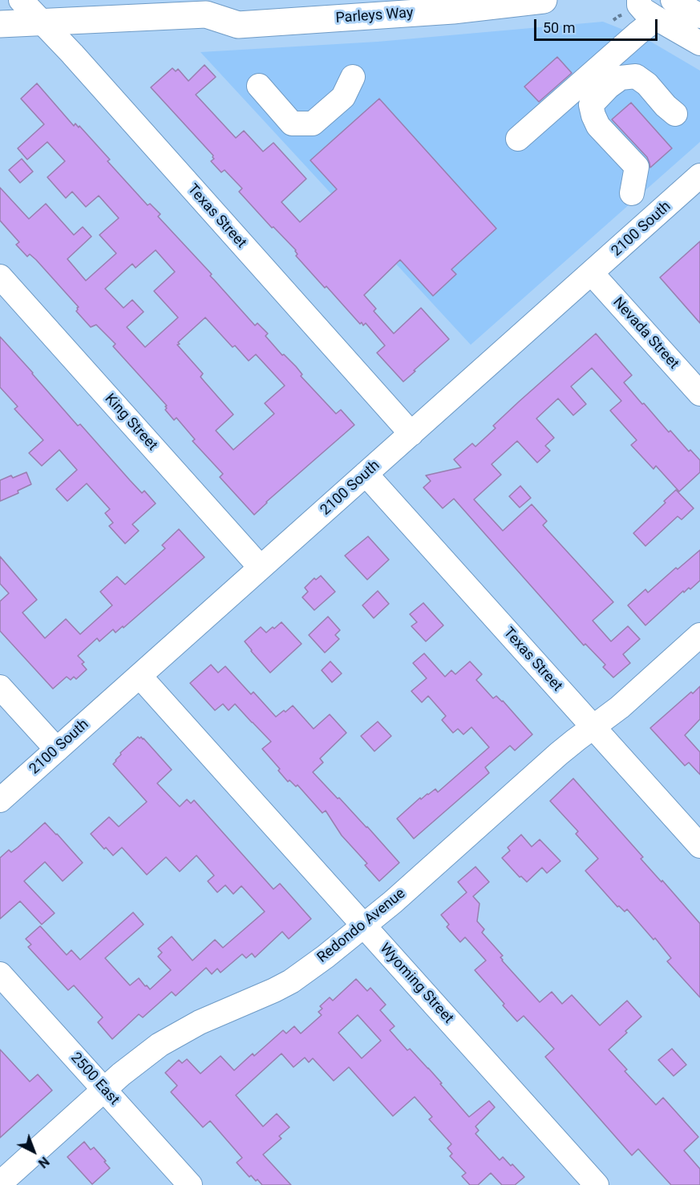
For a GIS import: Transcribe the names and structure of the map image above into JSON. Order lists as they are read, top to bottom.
{
  "streets": {
    "main road": ["Parleys Way"],
    "street": [
      "Texas Street",
      "2100 South",
      "Nevada Street",
      "King Street",
      "Redondo Avenue",
      "Wyoming Street",
      "2500 East"
    ]
  },
  "crossings": [
    ["Parleys Way", "Texas Street"],
    ["Texas Street", "2100 South"],
    ["Texas Street", "Redondo Avenue"],
    ["2100 South", "Nevada Street"],
    ["2100 South", "King Street"],
    ["2100 South", "Wyoming Street"],
    ["Redondo Avenue", "Wyoming Street"],
    ["Redondo Avenue", "2500 East"]
  ],
  "scale_bar": "50 m",
  "north": "bottom right"
}
